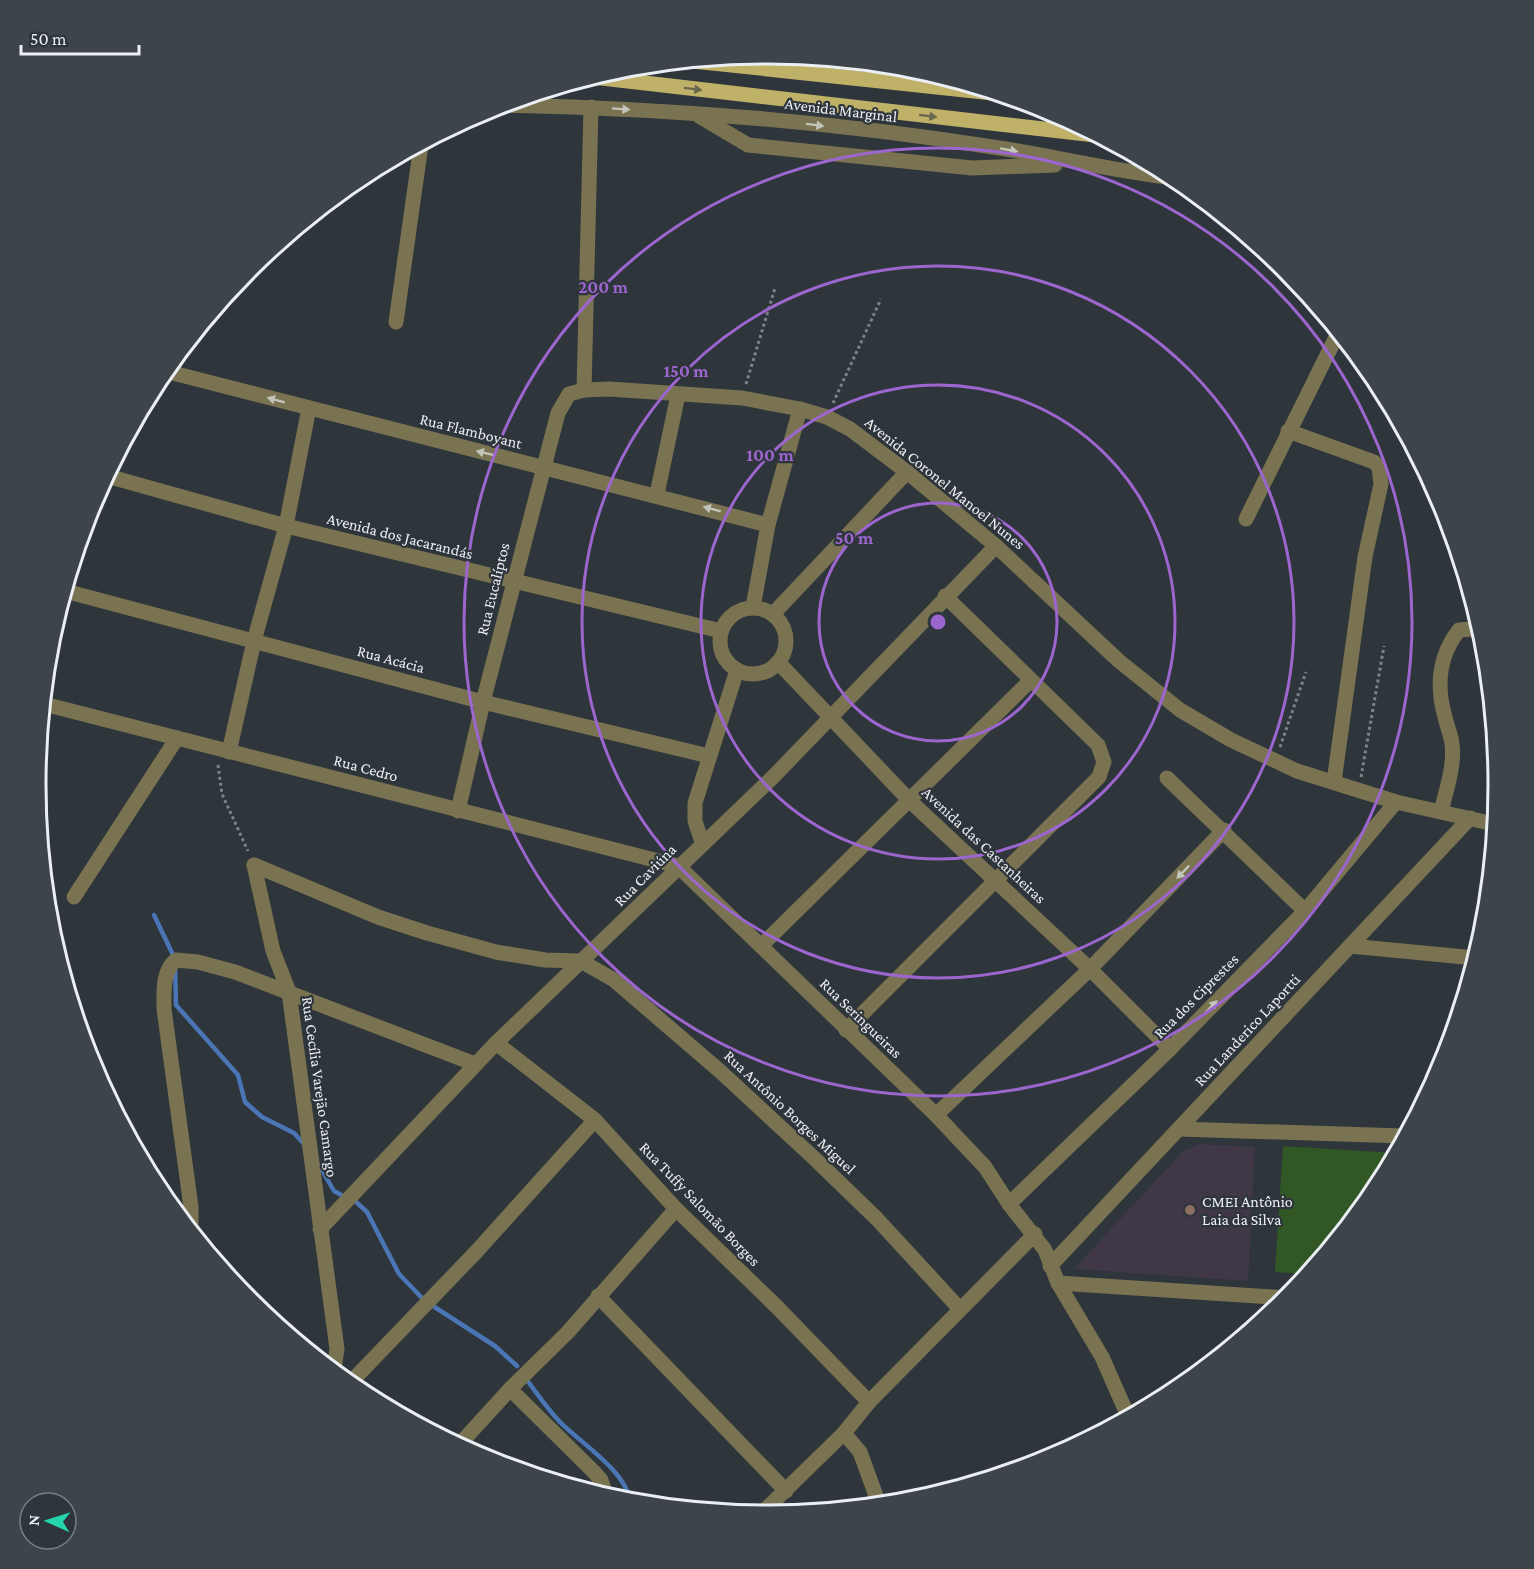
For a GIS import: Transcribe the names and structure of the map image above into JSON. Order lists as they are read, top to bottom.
{
  "streets": {
    "street": [
      "Avenida Marginal",
      "Rua Flamboyant",
      "Avenida Coronel Manoel Nunes",
      "Avenida dos Jacarandás",
      "Rua Eucalíptos",
      "Rua Acácia",
      "Rua Cedro",
      "Avenida das Castanheiras",
      "Rua Caviúna",
      "Rua dos Ciprestes",
      "Rua Seringueiras",
      "Rua Landerico Laportti",
      "Rua Cecília Varejão Camargo",
      "Rua Antônio Borges Miguel",
      "Rua Tuffy Salomão Borges"
    ]
  },
  "crossings": [
    ["Rua Flamboyant", "Rua Eucalíptos"],
    ["Avenida Coronel Manoel Nunes", "Rua Eucalíptos"],
    ["Avenida Coronel Manoel Nunes", "Rua Caviúna"],
    ["Avenida Coronel Manoel Nunes", "Rua dos Ciprestes"],
    ["Avenida Coronel Manoel Nunes", "Rua Landerico Laportti"],
    ["Avenida dos Jacarandás", "Rua Eucalíptos"],
    ["Avenida dos Jacarandás", "Avenida das Castanheiras"],
    ["Rua Eucalíptos", "Rua Acácia"],
    ["Rua Eucalíptos", "Rua Cedro"],
    ["Rua Cedro", "Rua Caviúna"],
    ["Rua Cedro", "Rua Seringueiras"],
    ["Avenida das Castanheiras", "Rua Caviúna"],
    ["Avenida das Castanheiras", "Rua dos Ciprestes"],
    ["Rua Caviúna", "Rua Seringueiras"],
    ["Rua Caviúna", "Rua Cecília Varejão Camargo"],
    ["Rua Caviúna", "Rua Antônio Borges Miguel"],
    ["Rua Caviúna", "Rua Tuffy Salomão Borges"],
    ["Rua dos Ciprestes", "Rua Seringueiras"],
    ["Rua Seringueiras", "Rua Landerico Laportti"]
  ],
  "one_way": ["Rua Flamboyant"],
  "places": ["CMEI Antônio Laia da Silva"],
  "scale_bar": "50 m",
  "north": "left",
  "rings": [
    "200 m",
    "150 m",
    "100 m",
    "50 m"
  ]
}
